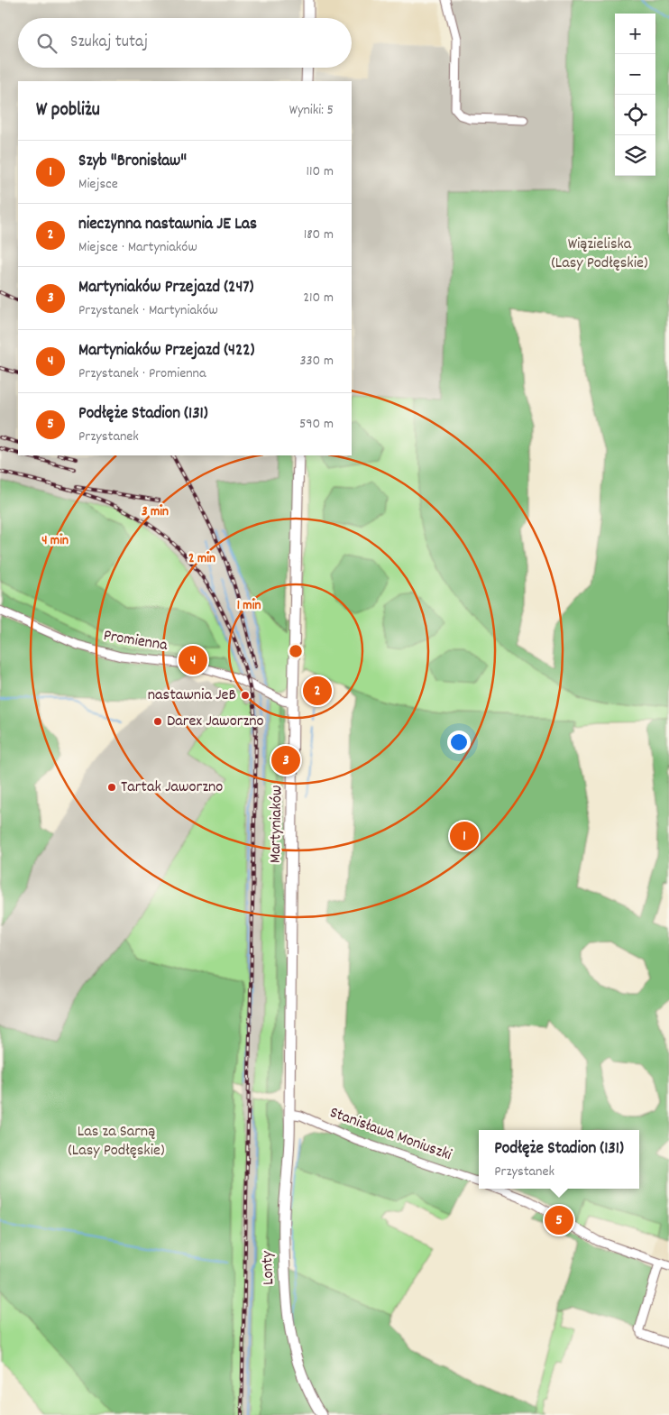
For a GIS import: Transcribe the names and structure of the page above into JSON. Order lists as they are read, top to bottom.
{
  "streets": {
    "main road": ["Martyniaków", "Lonty"],
    "street": ["Promienna", "Stanisława Moniuszki"]
  },
  "crossings": [
    ["Promienna", "Martyniaków"],
    ["Martyniaków", "Stanisława Moniuszki"],
    ["Martyniaków", "Lonty"],
    ["Stanisława Moniuszki", "Lonty"]
  ],
  "parks": ["Wiązieliska (Lasy Podłęskie)", "Las za Sarną (Lasy Podłęskie)"],
  "places": ["nastawnia JeB", "Darex Jaworzno", "Tartak Jaworzno"],
  "page": {
    "map_buttons": ["+", "−"],
    "search": "Szukaj tutaj",
    "heading": ["W pobliżu", "Wyniki: 5"],
    "list": [
      {
        "mark": "1",
        "name": "Szyb \"Bronisław\"",
        "note": "Miejsce",
        "value": "110 m"
      },
      {
        "mark": "2",
        "name": "nieczynna nastawnia JE Las",
        "note": "Miejsce · Martyniaków",
        "value": "180 m"
      },
      {
        "mark": "3",
        "name": "Martyniaków Przejazd (247)",
        "note": "Przystanek · Martyniaków",
        "value": "210 m"
      },
      {
        "mark": "4",
        "name": "Martyniaków Przejazd (422)",
        "note": "Przystanek · Promienna",
        "value": "330 m"
      },
      {
        "mark": "5",
        "name": "Podłęże Stadion (131)",
        "note": "Przystanek",
        "value": "590 m"
      }
    ],
    "pins": [
      "4",
      "2",
      "3",
      "1",
      "5"
    ],
    "popup": ["Podłęże Stadion (131)", "Przystanek"]
  },
  "rings": [
    "3 min",
    "4 min",
    "2 min",
    "1 min"
  ]
}
